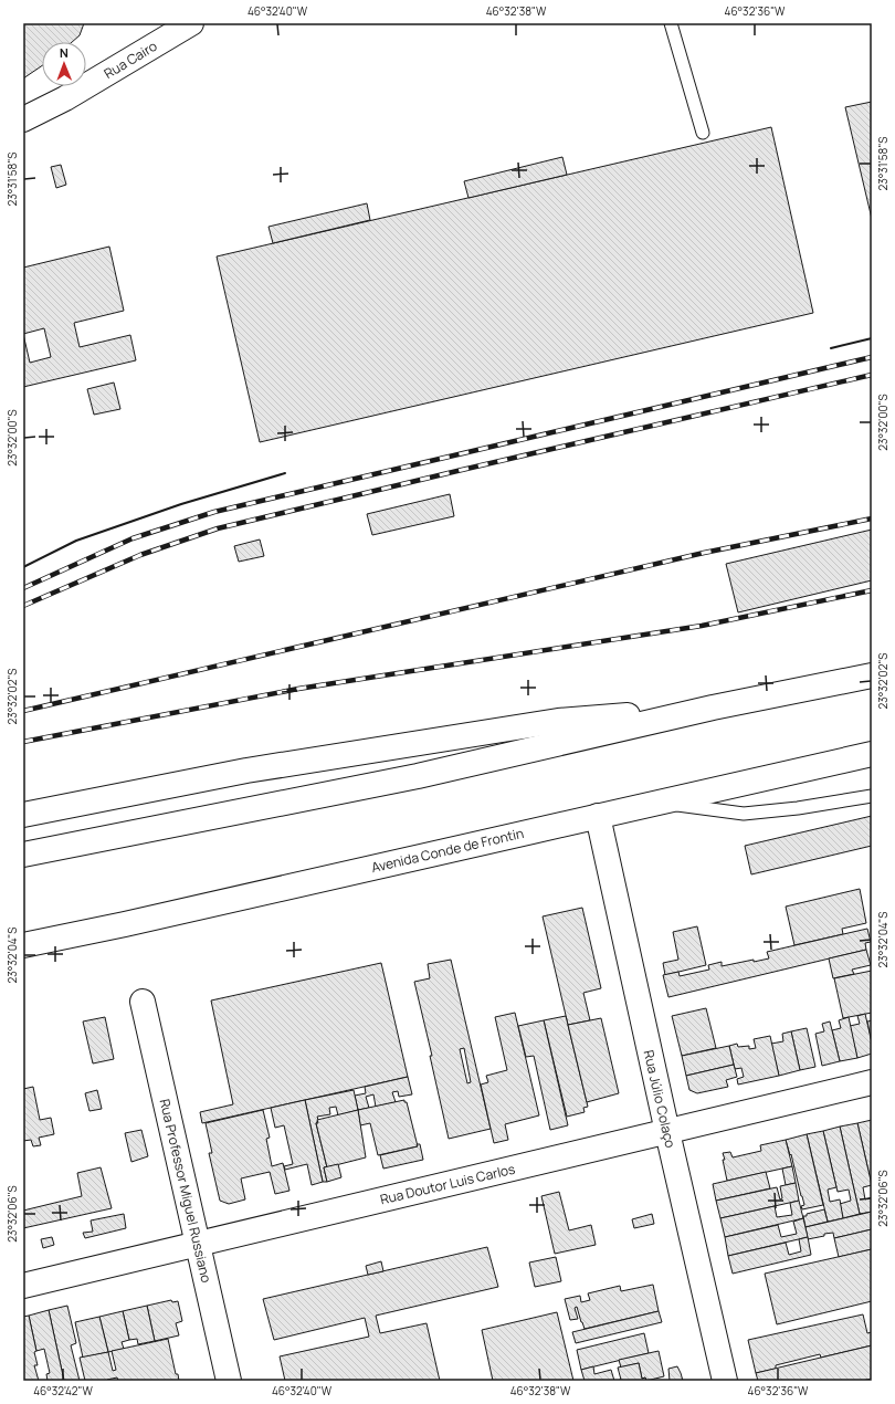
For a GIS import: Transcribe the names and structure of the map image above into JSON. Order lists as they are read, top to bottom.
{
  "streets": {
    "main road": [
      "Rua Cairo",
      "Avenida Conde de Frontin",
      "Rua Júlio Colaço",
      "Rua Doutor Luis Carlos",
      "Rua Professor Miguel Russiano"
    ]
  },
  "crossings": [
    ["Avenida Conde de Frontin", "Rua Júlio Colaço"],
    ["Rua Júlio Colaço", "Rua Doutor Luis Carlos"],
    ["Rua Doutor Luis Carlos", "Rua Professor Miguel Russiano"]
  ],
  "north": "top",
  "coordinates": [
    "46°32'40\"W",
    "46°32'38\"W",
    "46°32'36\"W",
    "23°31'58\"S",
    "23°32'00\"S",
    "23°32'02\"S",
    "23°32'04\"S",
    "23°32'06\"S",
    "46°32'42\"W"
  ]
}
